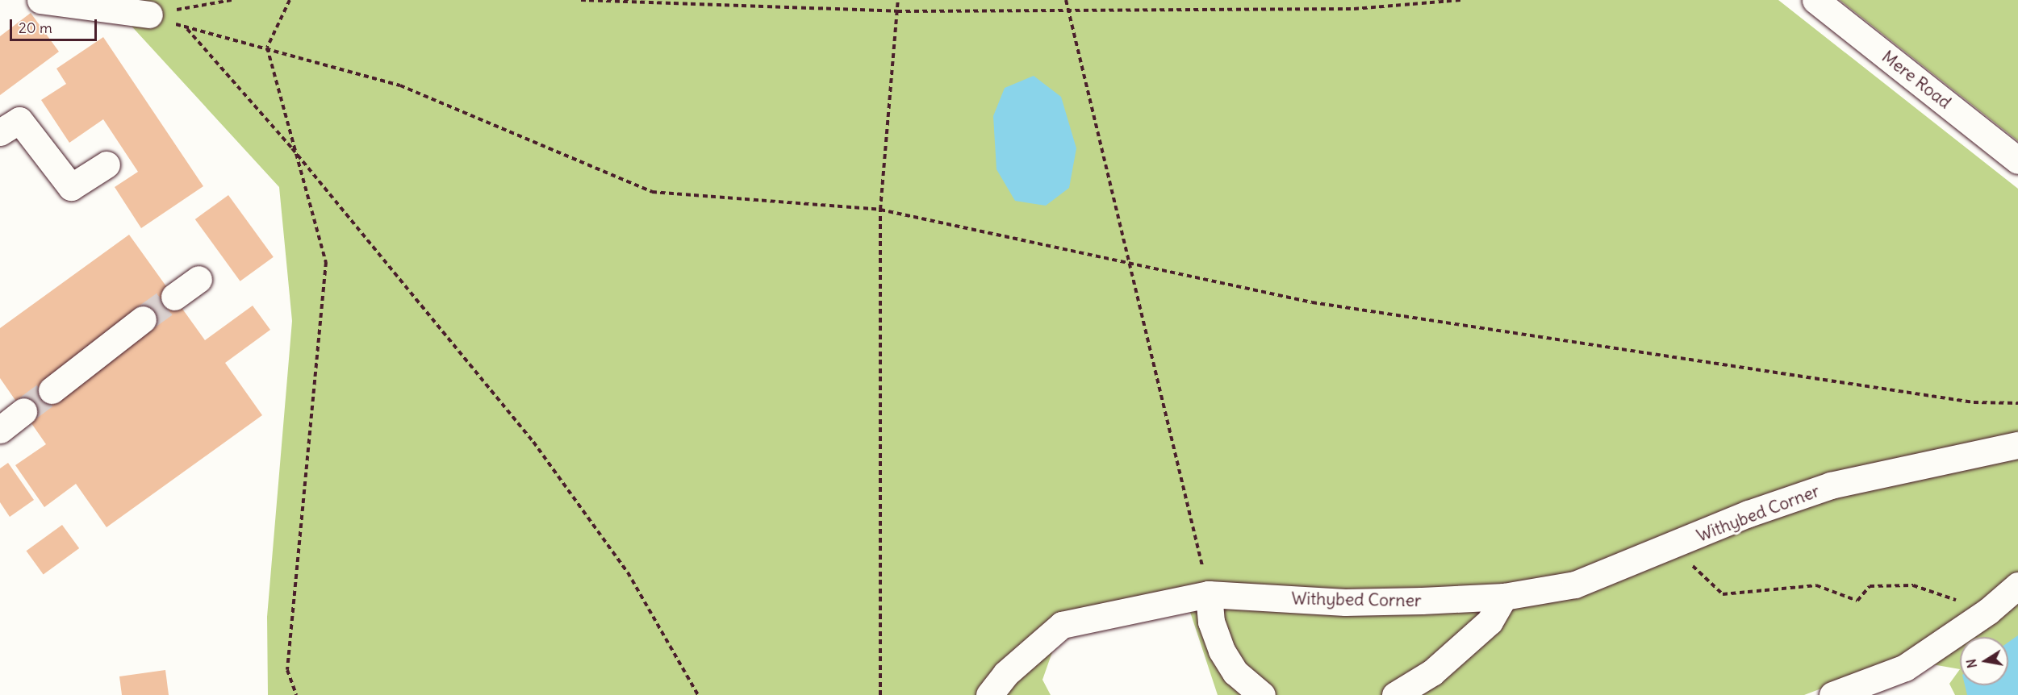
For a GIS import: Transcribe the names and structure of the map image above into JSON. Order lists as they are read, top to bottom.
{
  "streets": {
    "street": ["Mere Road", "Withybed Corner"]
  },
  "scale_bar": "20 m",
  "north": "left"
}
